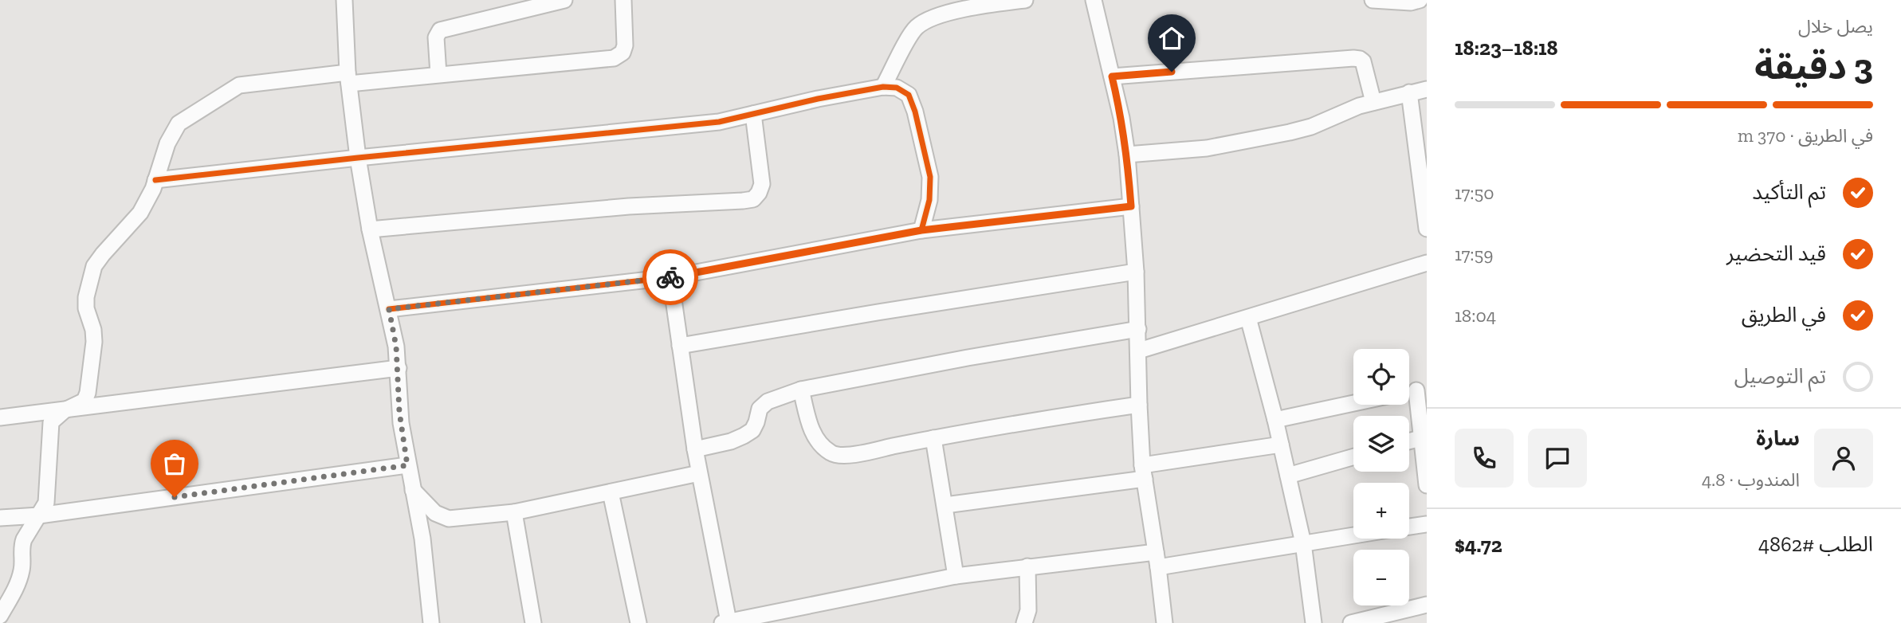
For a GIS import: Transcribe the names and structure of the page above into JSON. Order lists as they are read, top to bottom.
{
  "page": {
    "heading": ["3 دقيقة", "يصل خلال", "18:18–18:23"],
    "panel": [
      "سارة",
      "المندوب · 4.8",
      "الطلب #4862",
      "$4.72"
    ],
    "bar": "في الطريق · 370 m",
    "list": [
      ["تم التأكيد", "17:50"],
      ["قيد التحضير", "17:59"],
      ["في الطريق", "18:04"],
      "تم التوصيل"
    ],
    "map_buttons": ["+", "−"]
  }
}
